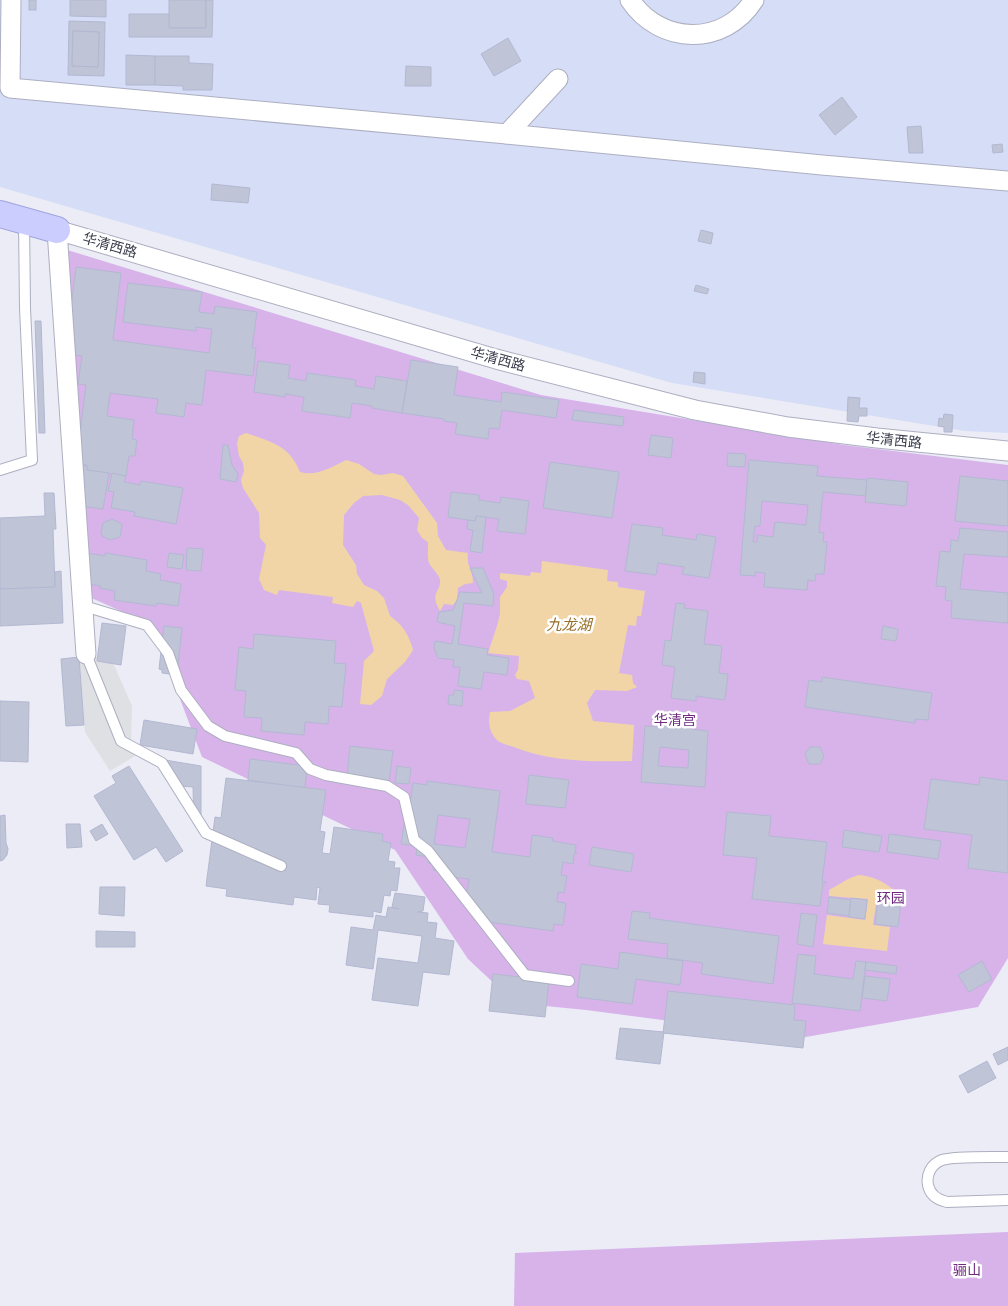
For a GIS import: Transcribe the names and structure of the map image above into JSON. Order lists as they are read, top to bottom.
{
  "streets": {
    "street": ["华清西路"]
  },
  "water": ["九龙湖"],
  "parks": ["华清宫", "环园", "骊山"]
}
